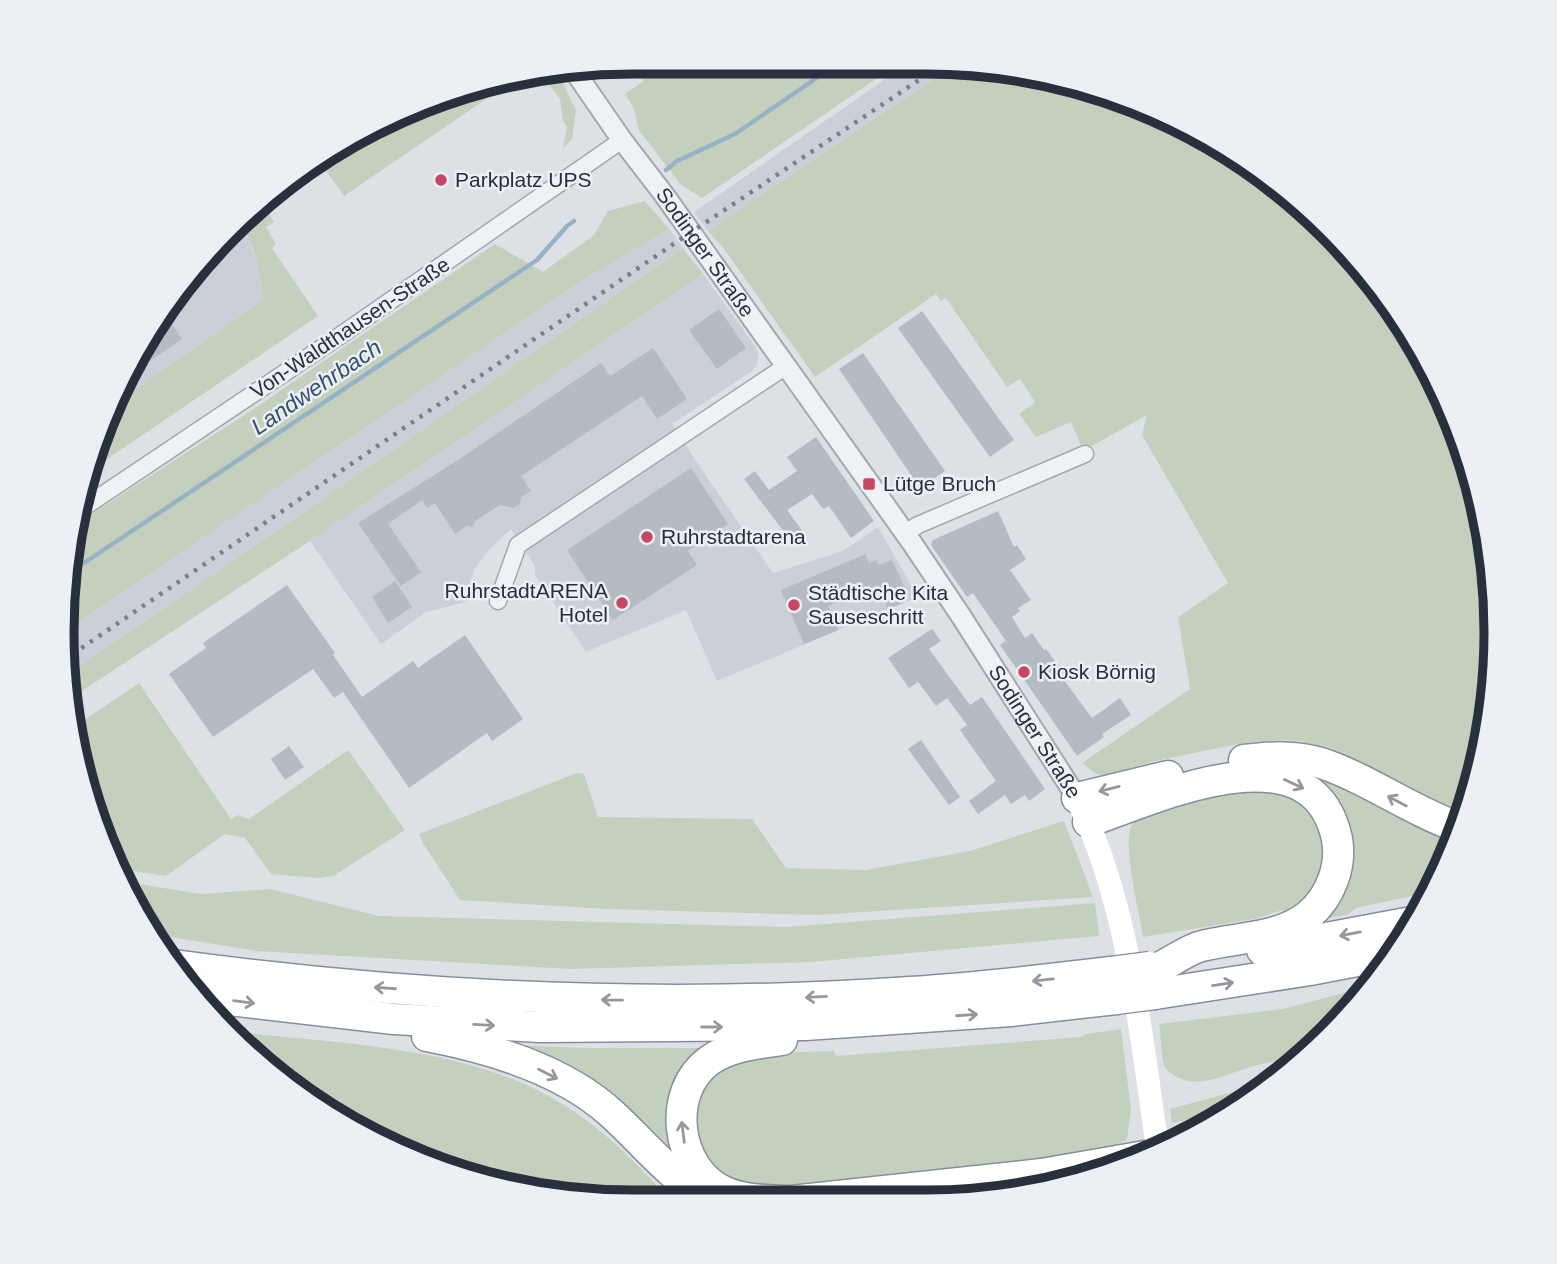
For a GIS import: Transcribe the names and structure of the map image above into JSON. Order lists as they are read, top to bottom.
{
  "streets": {
    "main road": ["Sodinger Straße"],
    "street": ["Von-Waldthausen-Straße"]
  },
  "crossings": [
    ["Sodinger Straße", "Von-Waldthausen-Straße"]
  ],
  "water": ["Landwehrbach"],
  "places": {
    "other": [
      "Parkplatz UPS",
      "Ruhrstadtarena",
      "RuhrstadtARENA Hotel",
      "Städtische Kita Sauseschritt",
      "Kiosk Börnig"
    ],
    "transit": ["Lütge Bruch"]
  }
}
